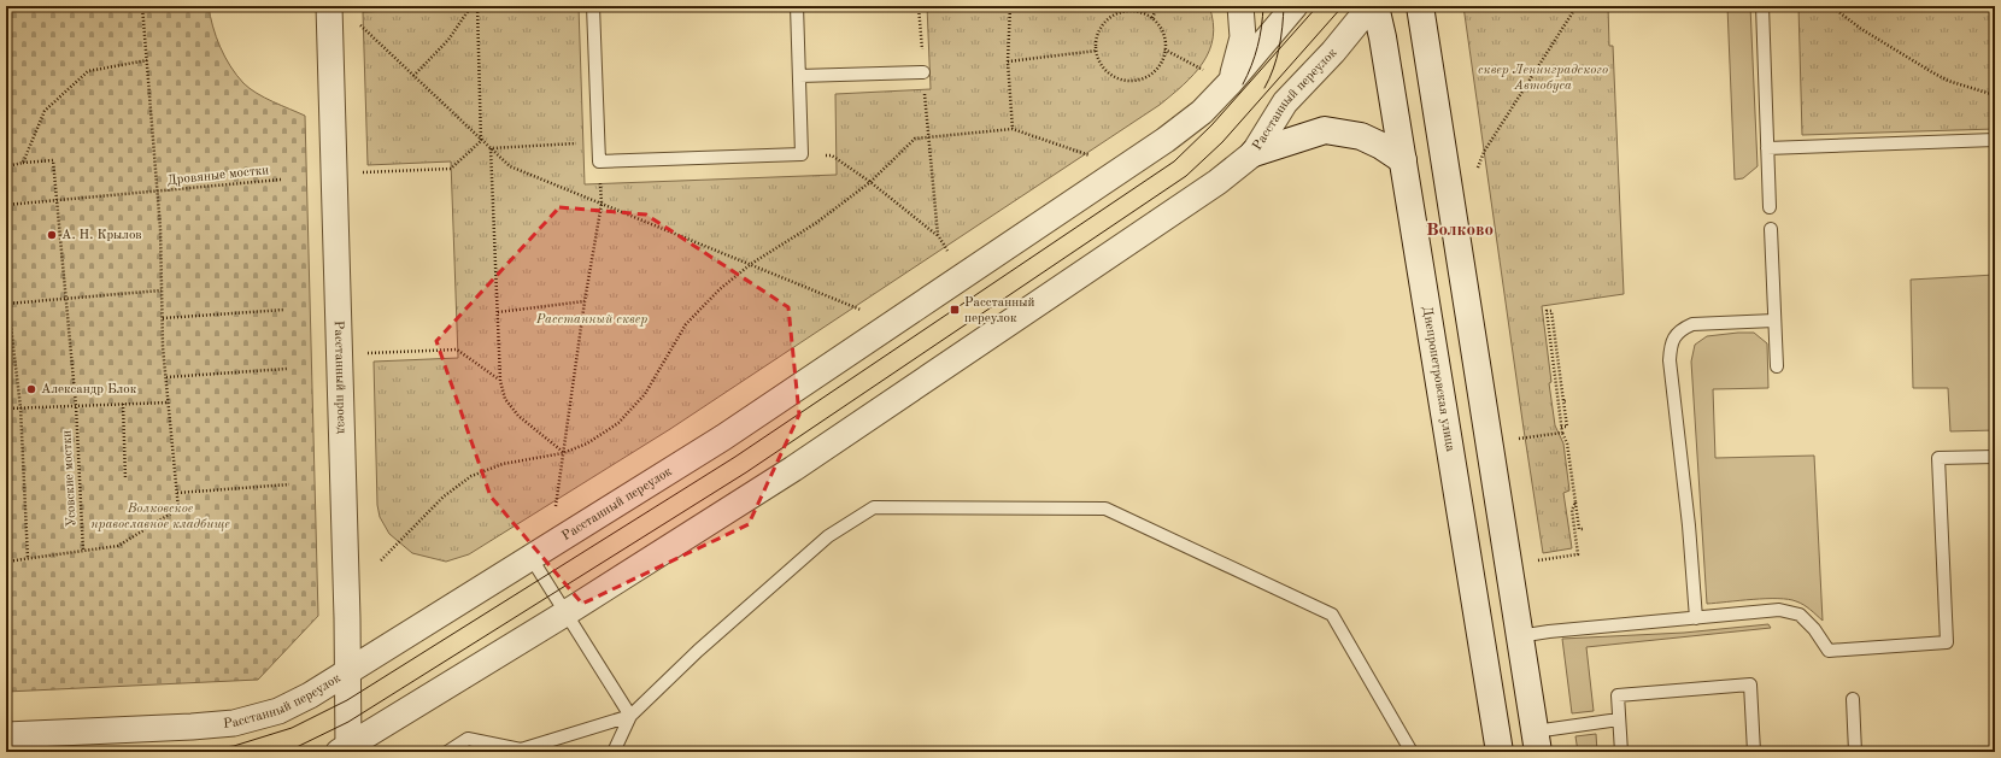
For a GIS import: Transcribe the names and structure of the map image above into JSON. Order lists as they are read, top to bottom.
{
  "streets": {
    "main road": ["Днепропетровская улица"],
    "street": ["Расстанный переулок", "Расстанный проезд"],
    "path": ["Дровяные мостки", "Усовские мостки"]
  },
  "crossings": [
    ["Расстанный переулок", "Расстанный проезд"],
    ["Дровяные мостки", "Усовские мостки"]
  ],
  "districts": ["Волково"],
  "parks": ["сквер Ленинградского Автобуса", "Расстанный сквер", "Волковское православное кладбище"],
  "places": {
    "other": ["А. Н. Крылов", "Александр Блок"],
    "transit": ["Расстанный переулок"]
  }
}
